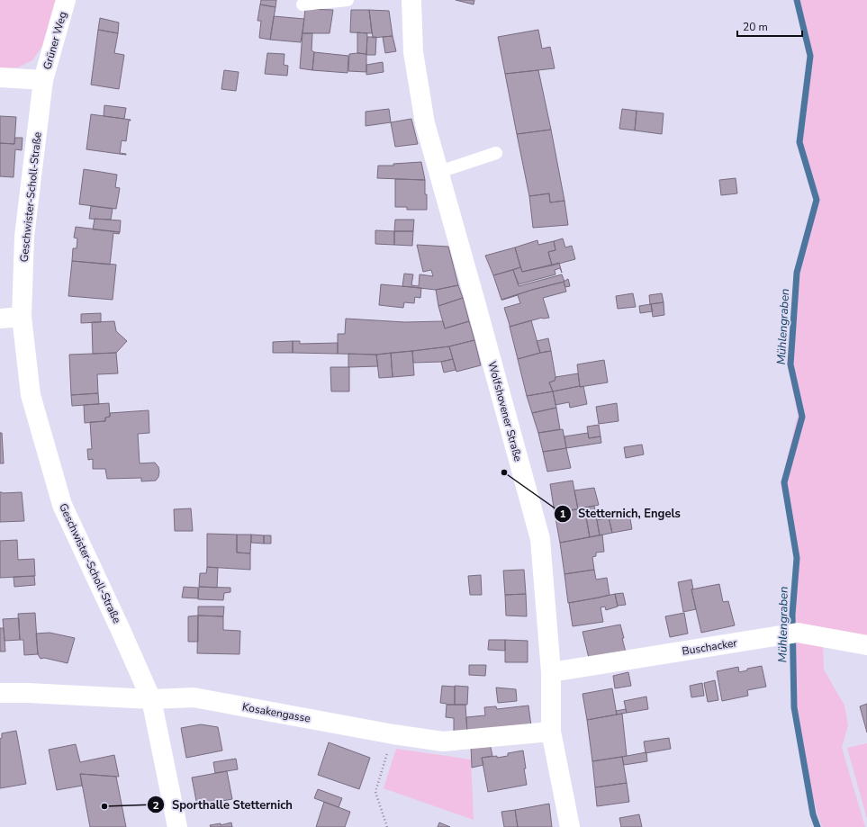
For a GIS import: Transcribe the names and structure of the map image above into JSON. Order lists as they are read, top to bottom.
{
  "streets": {
    "street": [
      "Grüner Weg",
      "Geschwister-Scholl-Straße",
      "Wolfshovener Straße",
      "Buschacker",
      "Kosakengasse"
    ]
  },
  "crossings": [
    ["Grüner Weg", "Geschwister-Scholl-Straße"],
    ["Geschwister-Scholl-Straße", "Kosakengasse"],
    ["Wolfshovener Straße", "Buschacker"],
    ["Wolfshovener Straße", "Kosakengasse"]
  ],
  "water": ["Mühlengraben"],
  "places": ["Stetternich, Engels", "Sporthalle Stetternich"],
  "scale_bar": "20 m"
}
